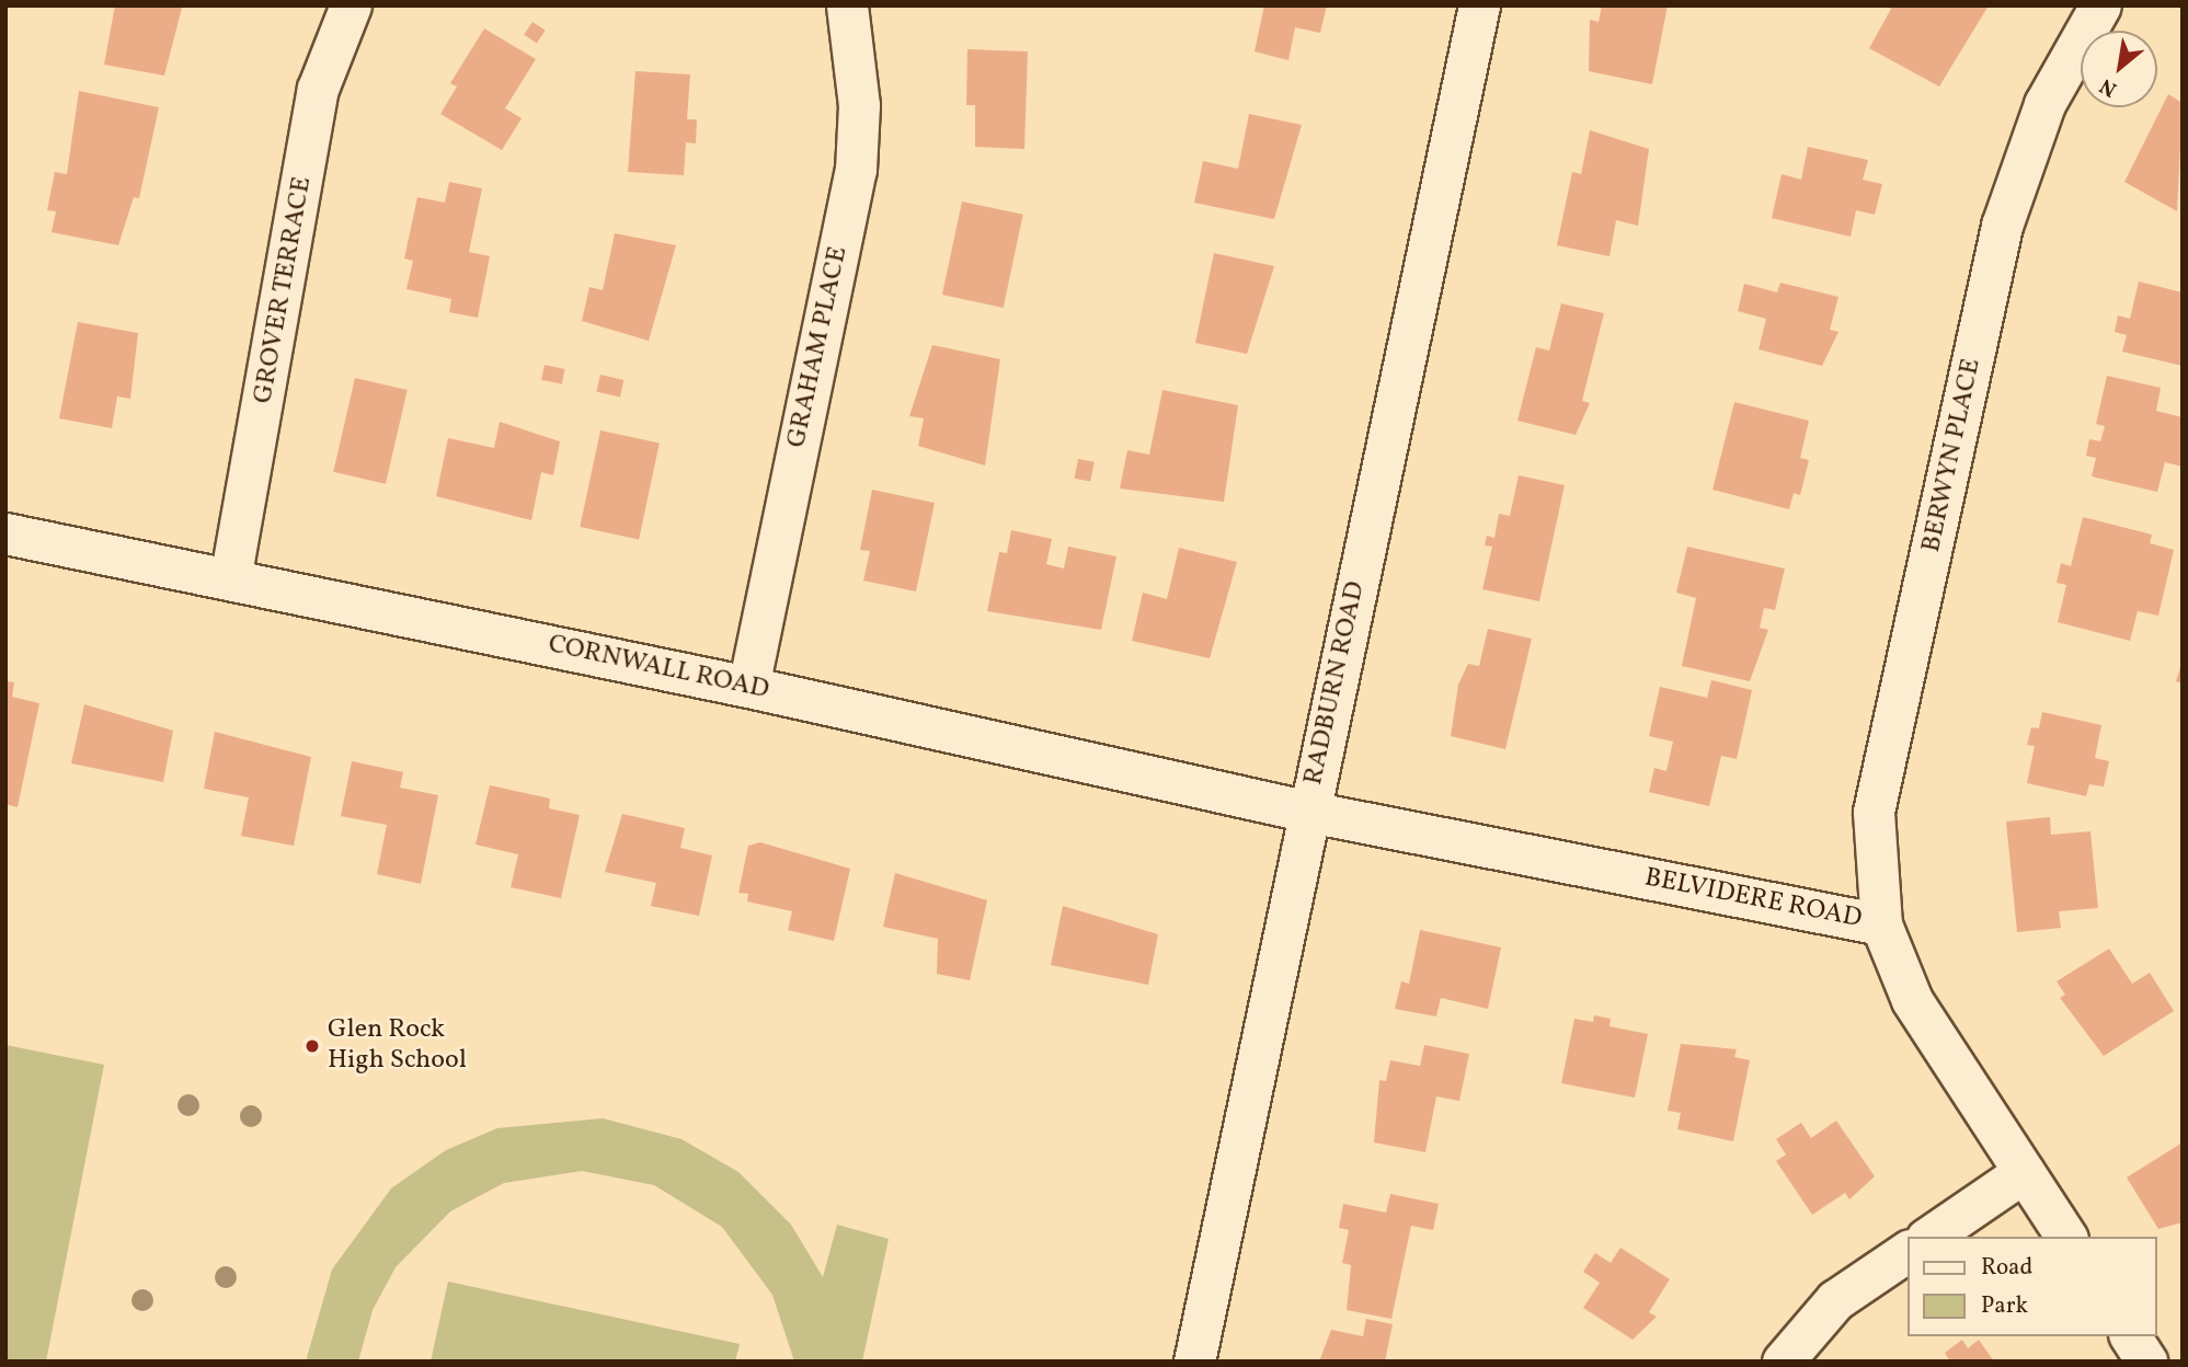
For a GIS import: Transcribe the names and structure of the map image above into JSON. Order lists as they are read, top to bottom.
{
  "streets": {
    "street": [
      "GROVER TERRACE",
      "GRAHAM PLACE",
      "BERWYN PLACE",
      "CORNWALL ROAD",
      "RADBURN ROAD",
      "BELVIDERE ROAD"
    ]
  },
  "crossings": [
    ["GROVER TERRACE", "CORNWALL ROAD"],
    ["GRAHAM PLACE", "CORNWALL ROAD"],
    ["BERWYN PLACE", "BELVIDERE ROAD"],
    ["CORNWALL ROAD", "RADBURN ROAD"],
    ["CORNWALL ROAD", "BELVIDERE ROAD"],
    ["RADBURN ROAD", "BELVIDERE ROAD"]
  ],
  "places": ["Glen Rock High School"],
  "legend": ["Road", "Park"],
  "north": "bottom left"
}
